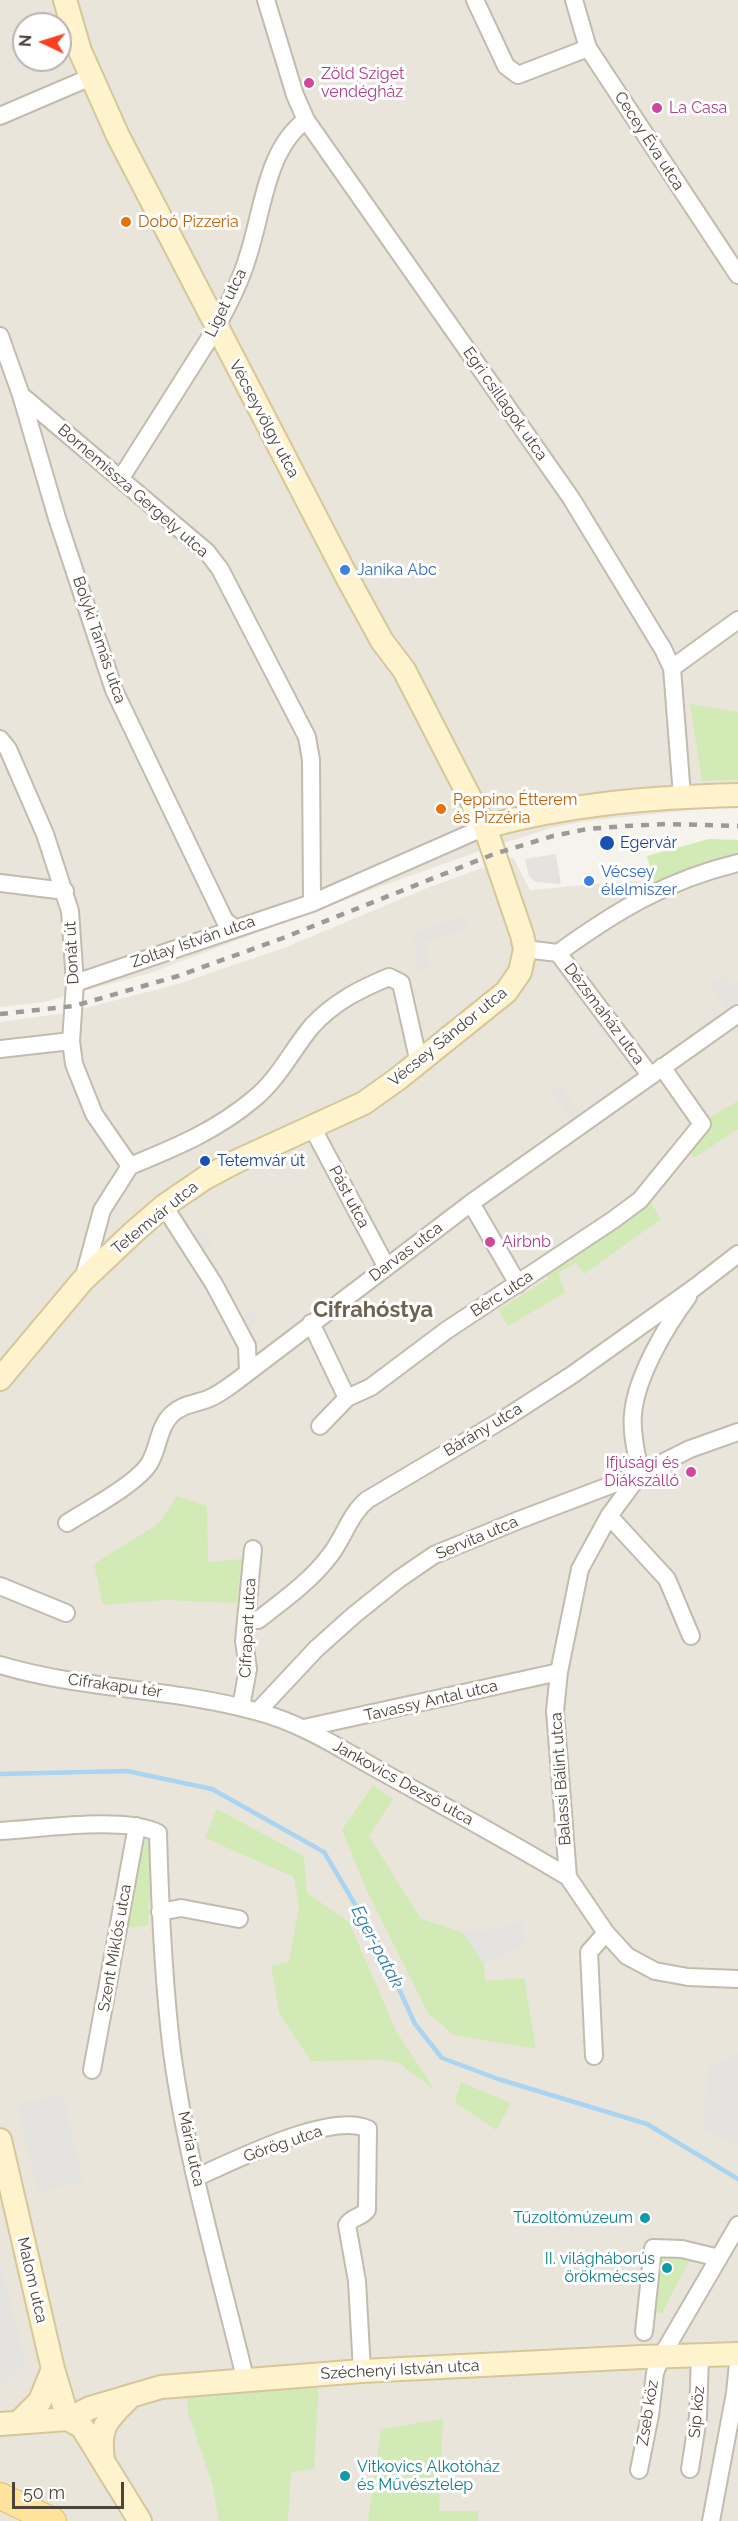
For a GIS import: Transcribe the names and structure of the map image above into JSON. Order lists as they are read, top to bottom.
{
  "streets": {
    "main road": [
      "Vécseyvölgy utca",
      "Vécsey Sándor utca",
      "Tetemvár utca",
      "Malom utca",
      "Széchenyi István utca"
    ],
    "street": [
      "Cecey Éva utca",
      "Liget utca",
      "Egri csillagok utca",
      "Bornemissza Gergely utca",
      "Bolyki Tamás utca",
      "Zoltay István utca",
      "Donát út",
      "Dézsmaház utca",
      "Pást utca",
      "Darvas utca",
      "Bérc utca",
      "Bárány utca",
      "Servita utca",
      "Cifrapart utca",
      "Cifrakapu tér",
      "Tavassy Antal utca",
      "Balassi Bálint utca",
      "Jankovics Dezső utca",
      "Szent Miklós utca",
      "Görög utca",
      "Mária utca",
      "Síp köz",
      "Zseb köz"
    ]
  },
  "crossings": [
    ["Liget utca", "Egri csillagok utca"],
    ["Liget utca", "Vécseyvölgy utca"],
    ["Liget utca", "Bornemissza Gergely utca"],
    ["Vécseyvölgy utca", "Vécsey Sándor utca"],
    ["Bornemissza Gergely utca", "Bolyki Tamás utca"],
    ["Bornemissza Gergely utca", "Zoltay István utca"],
    ["Bolyki Tamás utca", "Zoltay István utca"],
    ["Zoltay István utca", "Donát út"],
    ["Donát út", "Tetemvár utca"],
    ["Dézsmaház utca", "Darvas utca"],
    ["Dézsmaház utca", "Bérc utca"],
    ["Vécsey Sándor utca", "Pást utca"],
    ["Vécsey Sándor utca", "Tetemvár utca"],
    ["Pást utca", "Darvas utca"],
    ["Darvas utca", "Bérc utca"],
    ["Bárány utca", "Cifrapart utca"],
    ["Servita utca", "Balassi Bálint utca"],
    ["Servita utca", "Jankovics Dezső utca"],
    ["Cifrapart utca", "Cifrakapu tér"],
    ["Cifrapart utca", "Jankovics Dezső utca"],
    ["Cifrakapu tér", "Jankovics Dezső utca"],
    ["Tavassy Antal utca", "Balassi Bálint utca"],
    ["Tavassy Antal utca", "Jankovics Dezső utca"],
    ["Balassi Bálint utca", "Jankovics Dezső utca"],
    ["Szent Miklós utca", "Mária utca"],
    ["Görög utca", "Mária utca"],
    ["Görög utca", "Széchenyi István utca"],
    ["Mária utca", "Széchenyi István utca"],
    ["Malom utca", "Széchenyi István utca"],
    ["Széchenyi István utca", "Síp köz"],
    ["Széchenyi István utca", "Zseb köz"]
  ],
  "districts": ["Cifrahóstya"],
  "water": ["Eger-patak"],
  "places": [
    "Zöld Sziget vendégház",
    "La Casa",
    "Dobó Pizzeria",
    "Janika Abc",
    "Peppino Étterem és Pizzéria",
    "Egervár",
    "Vécsey élelmiszer",
    "Tetemvár út",
    "Airbnb",
    "Ifjúsági és Diákszálló",
    "Tűzoltómúzeum",
    "II. világháborús örökmécses",
    "Vitkovics Alkotóház és Művésztelep"
  ],
  "scale_bar": "50 m",
  "north": "left"
}
